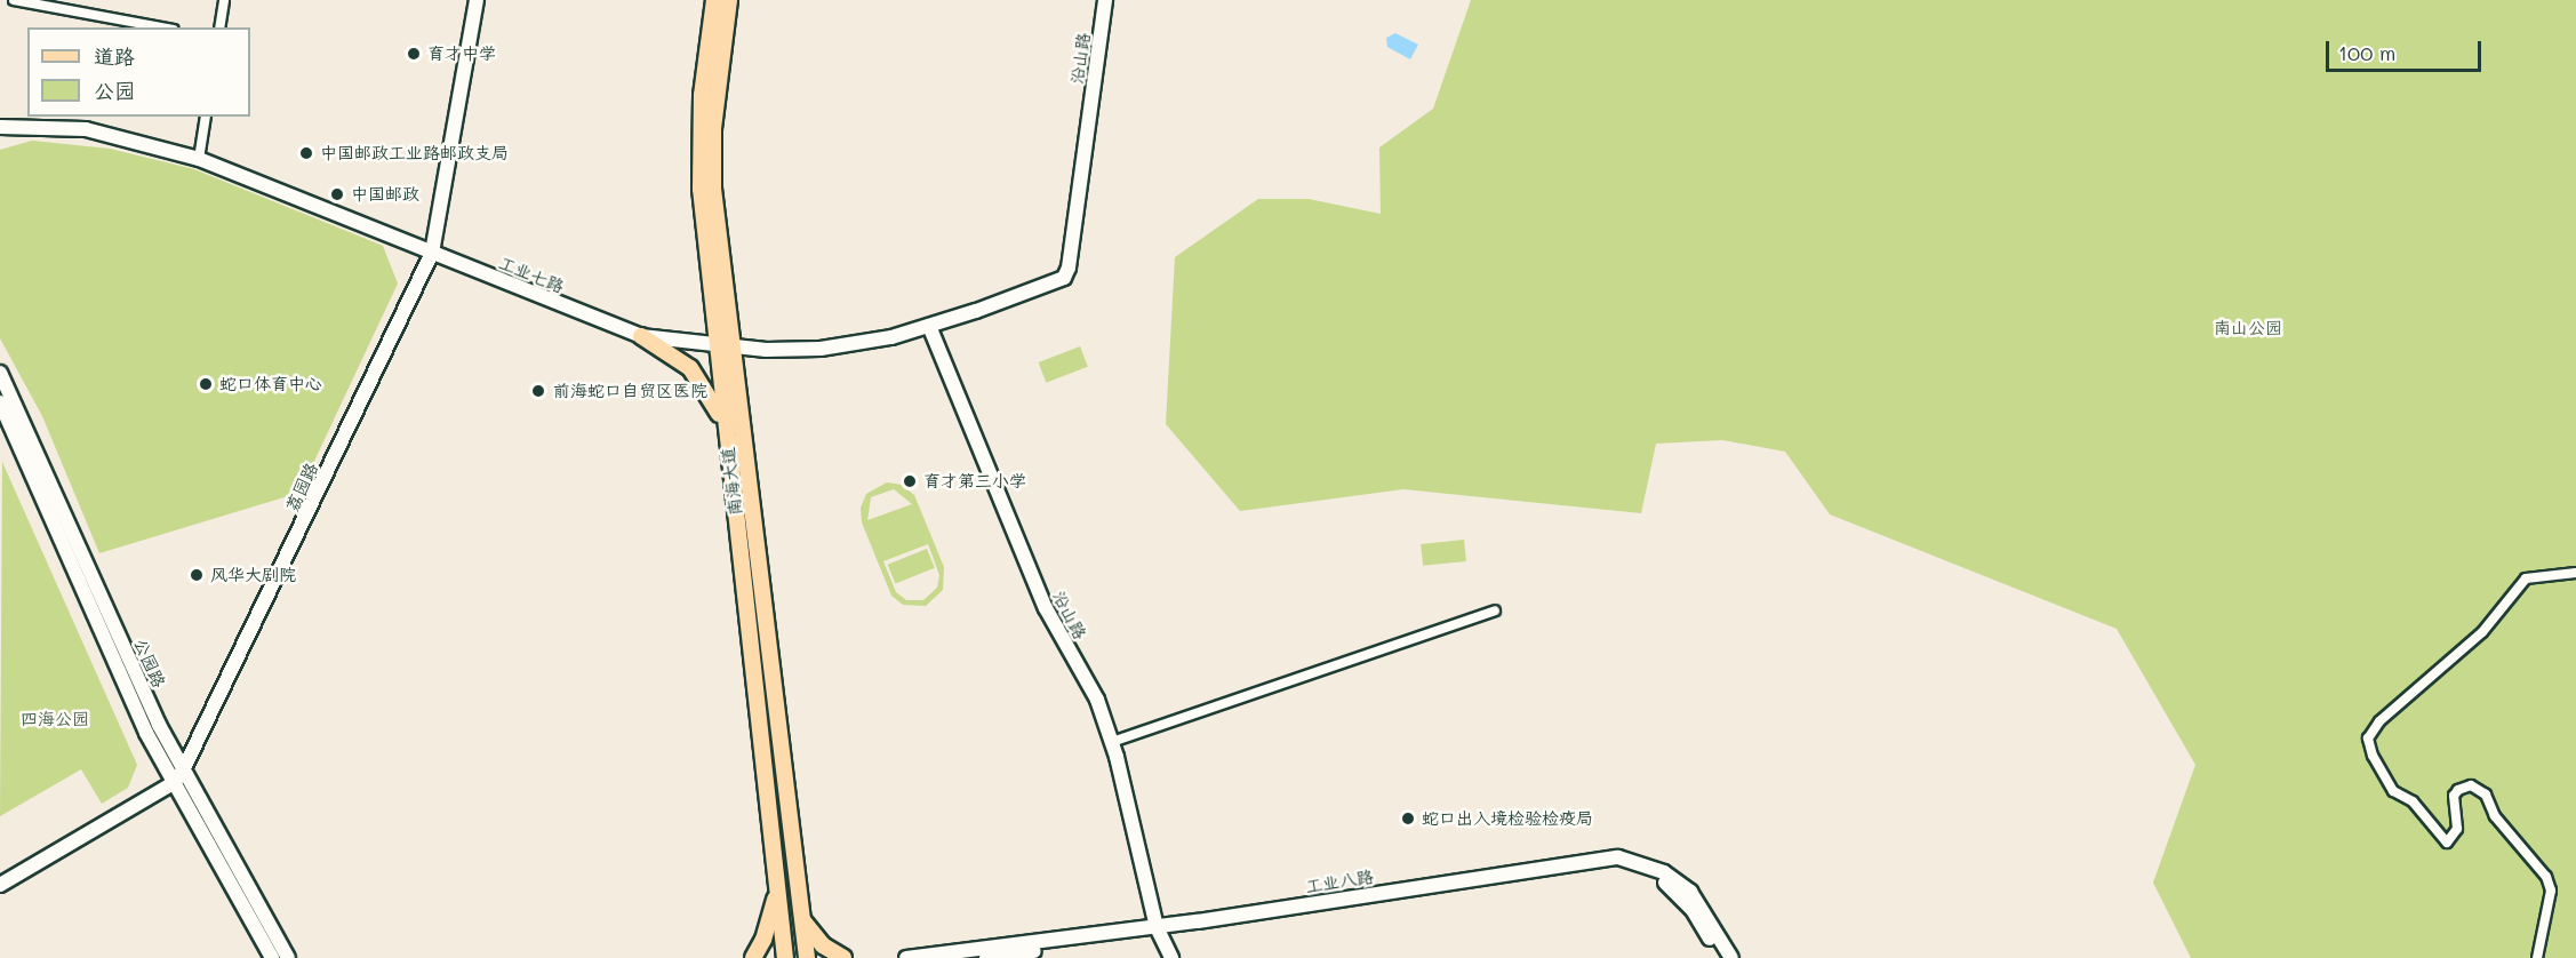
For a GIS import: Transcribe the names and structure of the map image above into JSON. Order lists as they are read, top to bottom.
{
  "streets": {
    "main road": ["南海大道"],
    "street": [
      "沿山路",
      "工业七路",
      "荔园路",
      "公园路",
      "工业八路"
    ]
  },
  "crossings": [
    ["沿山路", "工业七路"],
    ["沿山路", "工业八路"],
    ["工业七路", "南海大道"],
    ["工业七路", "荔园路"],
    ["荔园路", "公园路"]
  ],
  "parks": ["南山公园", "四海公园"],
  "places": [
    "育才中学",
    "中国邮政工业路邮政支局",
    "中国邮政",
    "蛇口体育中心",
    "前海蛇口自贸区医院",
    "育才第三小学",
    "风华大剧院",
    "蛇口出入境检验检疫局"
  ],
  "legend": ["道路", "公园"],
  "scale_bar": "100 m"
}
